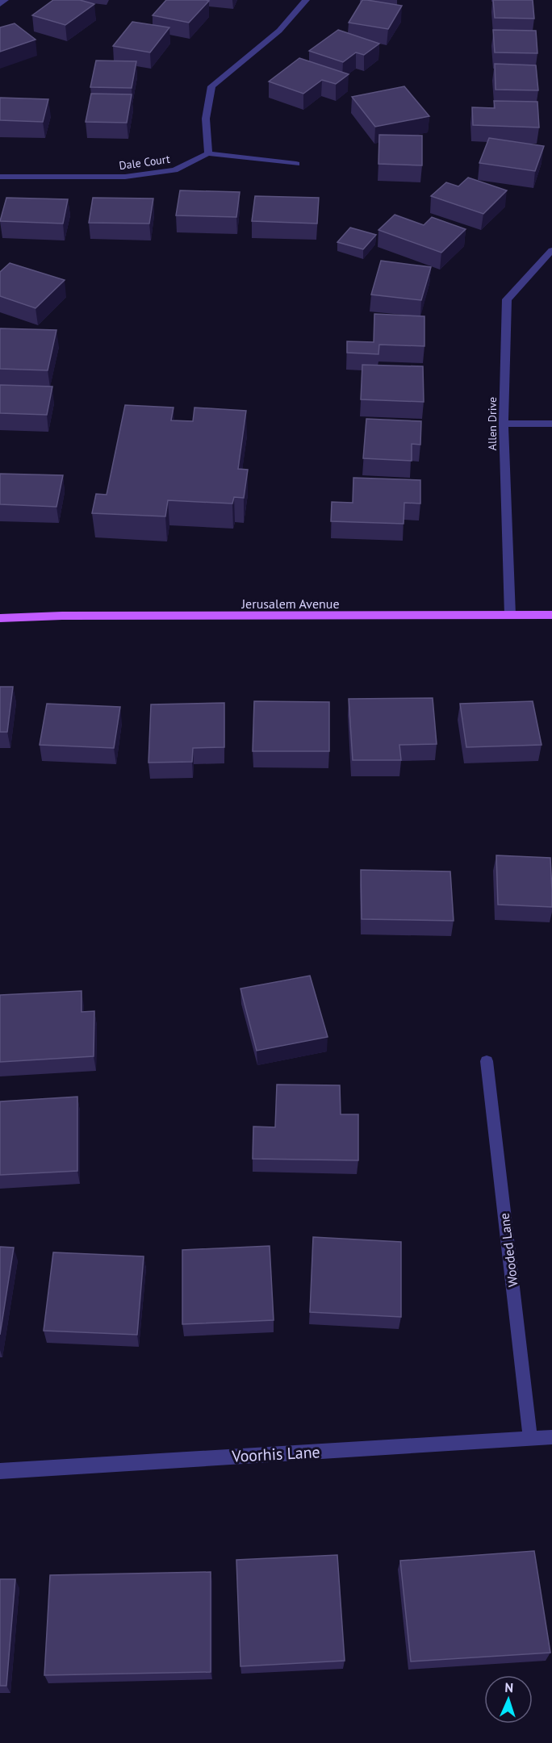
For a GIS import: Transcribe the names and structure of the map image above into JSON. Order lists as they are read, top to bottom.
{
  "streets": {
    "main road": ["Jerusalem Avenue"],
    "street": [
      "Dale Court",
      "Allen Drive",
      "Wooded Lane",
      "Voorhis Lane"
    ]
  },
  "crossings": [
    ["Allen Drive", "Jerusalem Avenue"],
    ["Wooded Lane", "Voorhis Lane"]
  ],
  "north": "top"
}
